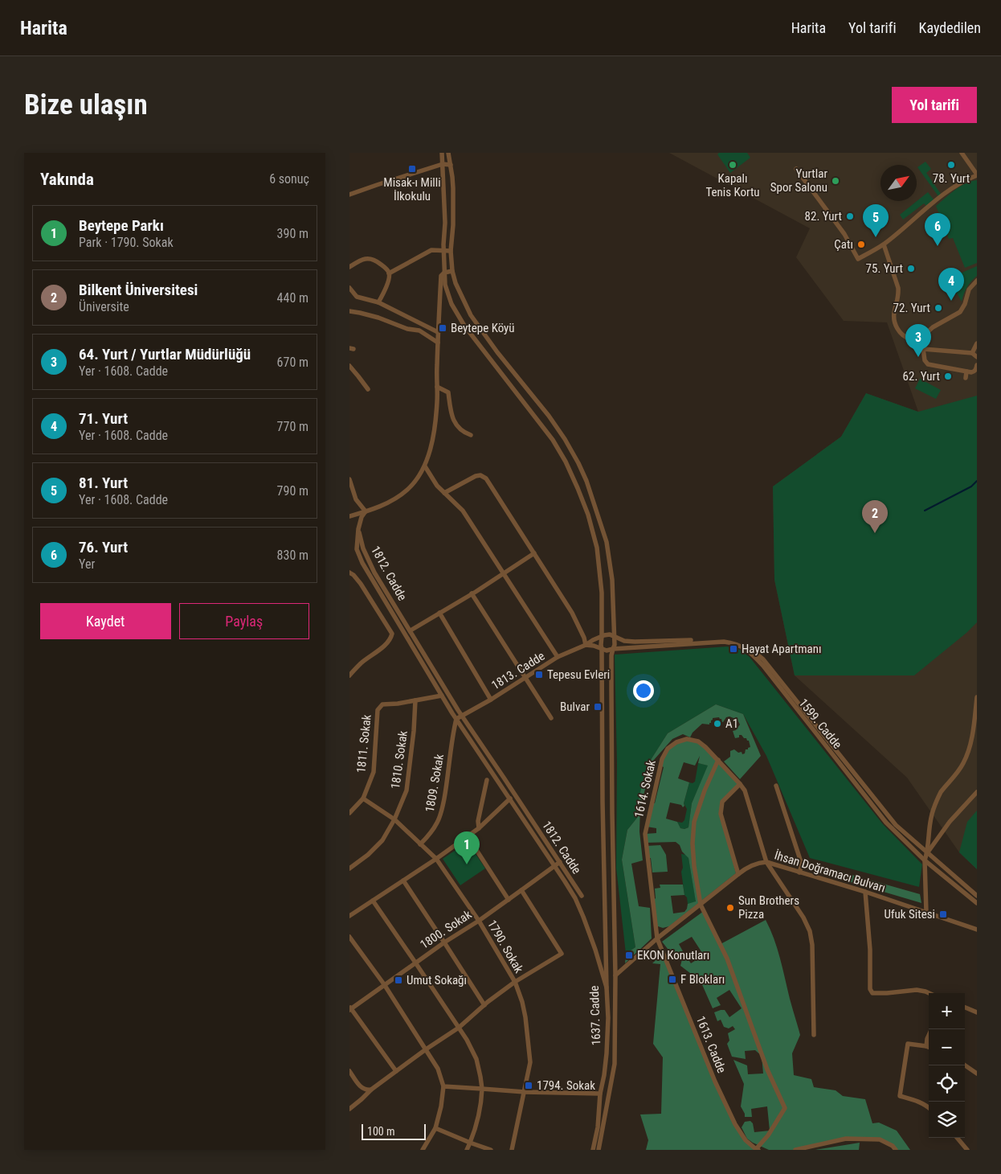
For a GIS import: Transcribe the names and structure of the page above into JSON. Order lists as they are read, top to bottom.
{
  "streets": {
    "street": [
      "1812. Cadde",
      "1813. Cadde",
      "1599. Cadde",
      "1811. Sokak",
      "1810. Sokak",
      "1809. Sokak",
      "1614. Sokak",
      "İhsan Doğramacı Bulvarı",
      "1800. Sokak",
      "1790. Sokak",
      "1637. Cadde",
      "1613. Cadde"
    ]
  },
  "crossings": [
    ["1812. Cadde", "1813. Cadde"],
    ["1812. Cadde", "1811. Sokak"],
    ["1812. Cadde", "1809. Sokak"],
    ["1812. Cadde", "1800. Sokak"],
    ["1812. Cadde", "1637. Cadde"],
    ["1813. Cadde", "1599. Cadde"],
    ["1813. Cadde", "1809. Sokak"],
    ["1813. Cadde", "1637. Cadde"],
    ["1599. Cadde", "1637. Cadde"],
    ["1811. Sokak", "1810. Sokak"],
    ["1811. Sokak", "1790. Sokak"],
    ["1810. Sokak", "1790. Sokak"],
    ["1809. Sokak", "1790. Sokak"],
    ["1614. Sokak", "İhsan Doğramacı Bulvarı"],
    ["1614. Sokak", "1613. Cadde"],
    ["İhsan Doğramacı Bulvarı", "1637. Cadde"],
    ["İhsan Doğramacı Bulvarı", "1613. Cadde"],
    ["1800. Sokak", "1790. Sokak"],
    ["1800. Sokak", "1637. Cadde"]
  ],
  "places": {
    "other": [
      "Kapalı Tenis Kortu",
      "78. Yurt",
      "Yurtlar Spor Salonu",
      "82. Yurt",
      "Çatı",
      "75. Yurt",
      "72. Yurt",
      "62. Yurt",
      "A1",
      "Sun Brothers Pizza"
    ],
    "transit": [
      "Misak-ı Milli İlkokulu",
      "Beytepe Köyü",
      "Hayat Apartmanı",
      "Tepesu Evleri",
      "Bulvar",
      "Ufuk Sitesi",
      "EKON Konutları",
      "F Blokları",
      "Umut Sokağı",
      "1794. Sokak"
    ]
  },
  "scale_bar": "100 m",
  "north": "top right",
  "page": {
    "header": "Harita",
    "nav": ["Harita", "Yol tarifi", "Kaydedilen"],
    "buttons": [
      "Yol tarifi",
      ["Kaydet", "Paylaş"]
    ],
    "title": "Bize ulaşın",
    "heading": ["Yakında", "6 sonuç"],
    "pins": [
      "5",
      "6",
      "4",
      "3",
      "2",
      "1"
    ],
    "list": [
      {
        "mark": "1",
        "name": "Beytepe Parkı",
        "note": "Park · 1790. Sokak",
        "value": "390 m"
      },
      {
        "mark": "2",
        "name": "Bilkent Üniversitesi",
        "note": "Üniversite",
        "value": "440 m"
      },
      {
        "mark": "3",
        "name": "64. Yurt / Yurtlar Müdürlüğü",
        "note": "Yer · 1608. Cadde",
        "value": "670 m"
      },
      {
        "mark": "4",
        "name": "71. Yurt",
        "note": "Yer · 1608. Cadde",
        "value": "770 m"
      },
      {
        "mark": "5",
        "name": "81. Yurt",
        "note": "Yer · 1608. Cadde",
        "value": "790 m"
      },
      {
        "mark": "6",
        "name": "76. Yurt",
        "note": "Yer",
        "value": "830 m"
      }
    ],
    "map_buttons": ["+", "−"],
    "scale": "100 m"
  }
}
